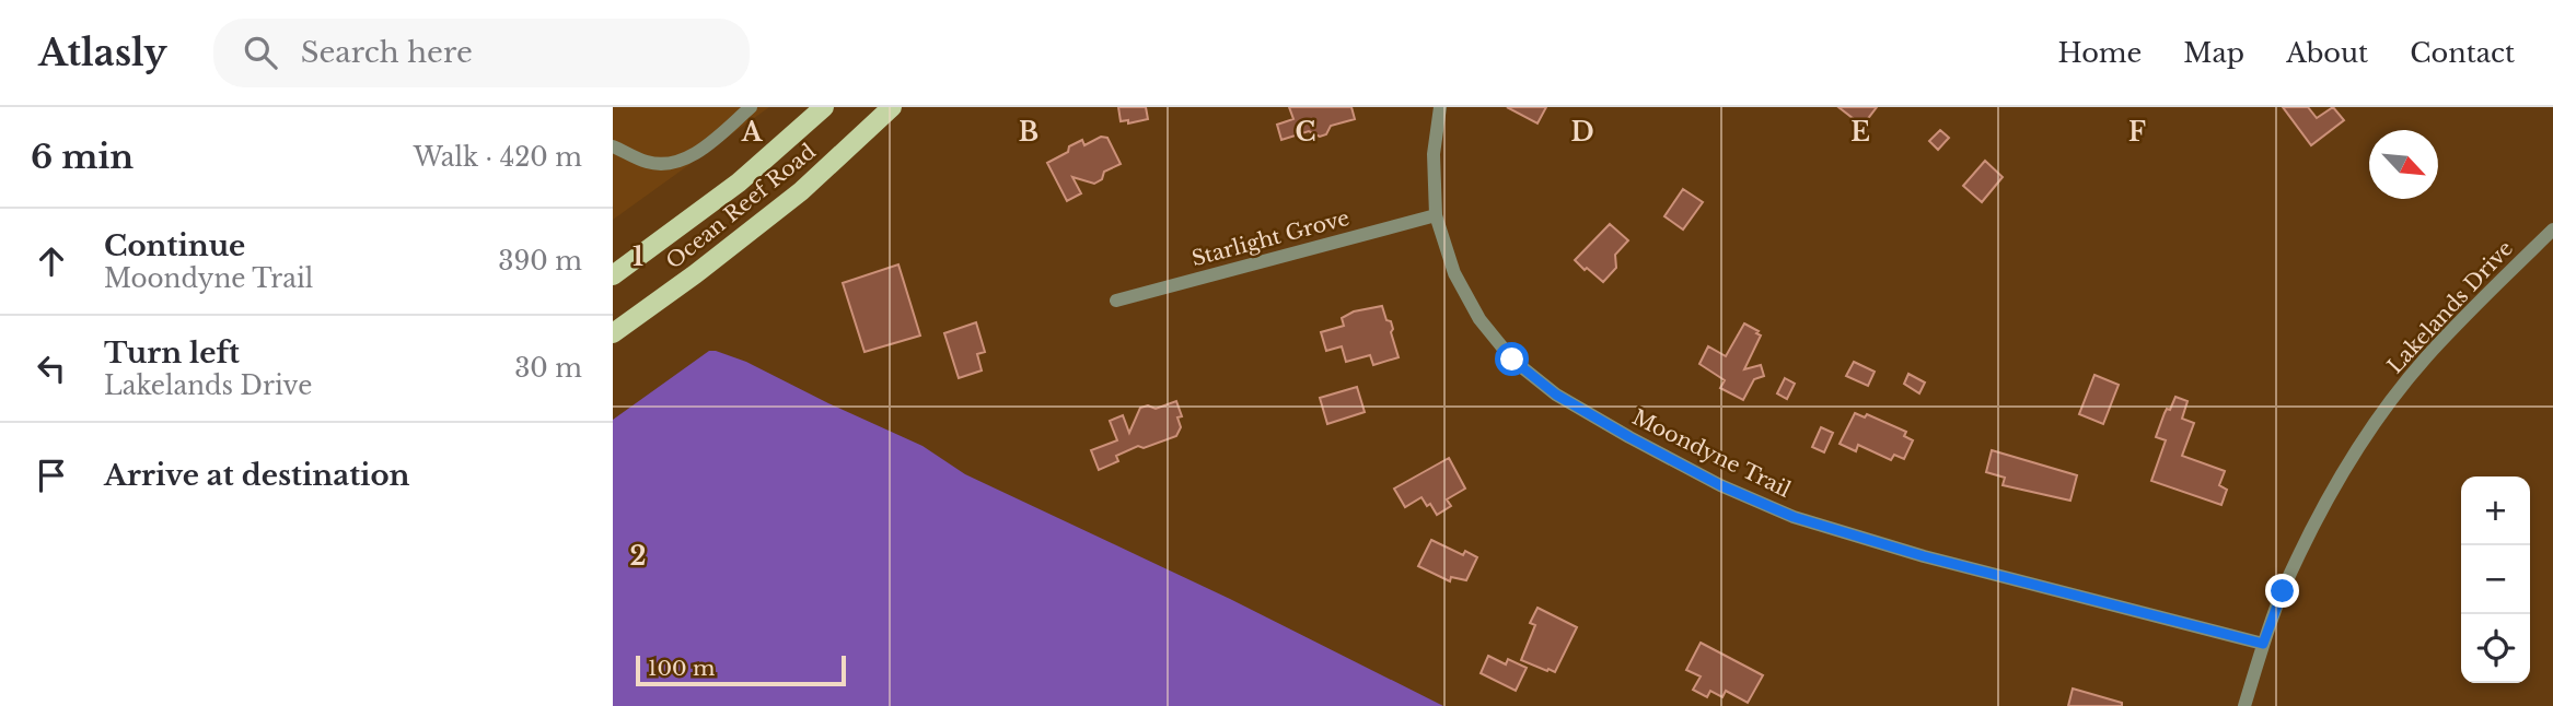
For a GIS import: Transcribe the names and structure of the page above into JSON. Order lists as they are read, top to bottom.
{
  "streets": {
    "main road": ["Ocean Reef Road"],
    "street": ["Starlight Grove", "Lakelands Drive", "Moondyne Trail"]
  },
  "crossings": [
    ["Starlight Grove", "Moondyne Trail"],
    ["Lakelands Drive", "Moondyne Trail"]
  ],
  "scale_bar": "100 m",
  "north": "bottom right",
  "page": {
    "header": "Atlasly",
    "search": "Search here",
    "nav": [
      "Home",
      "Map",
      "About",
      "Contact"
    ],
    "heading": ["6 min", "Walk · 420 m"],
    "list": [
      ["Continue", "Moondyne Trail", "390 m"],
      ["Turn left", "Lakelands Drive", "30 m"],
      "Arrive at destination"
    ],
    "map_buttons": ["+", "−"],
    "scale": "100 m"
  },
  "grid": {
    "columns": [
      "A",
      "B",
      "C",
      "D",
      "E",
      "F"
    ],
    "rows": ["1", "2"]
  }
}
